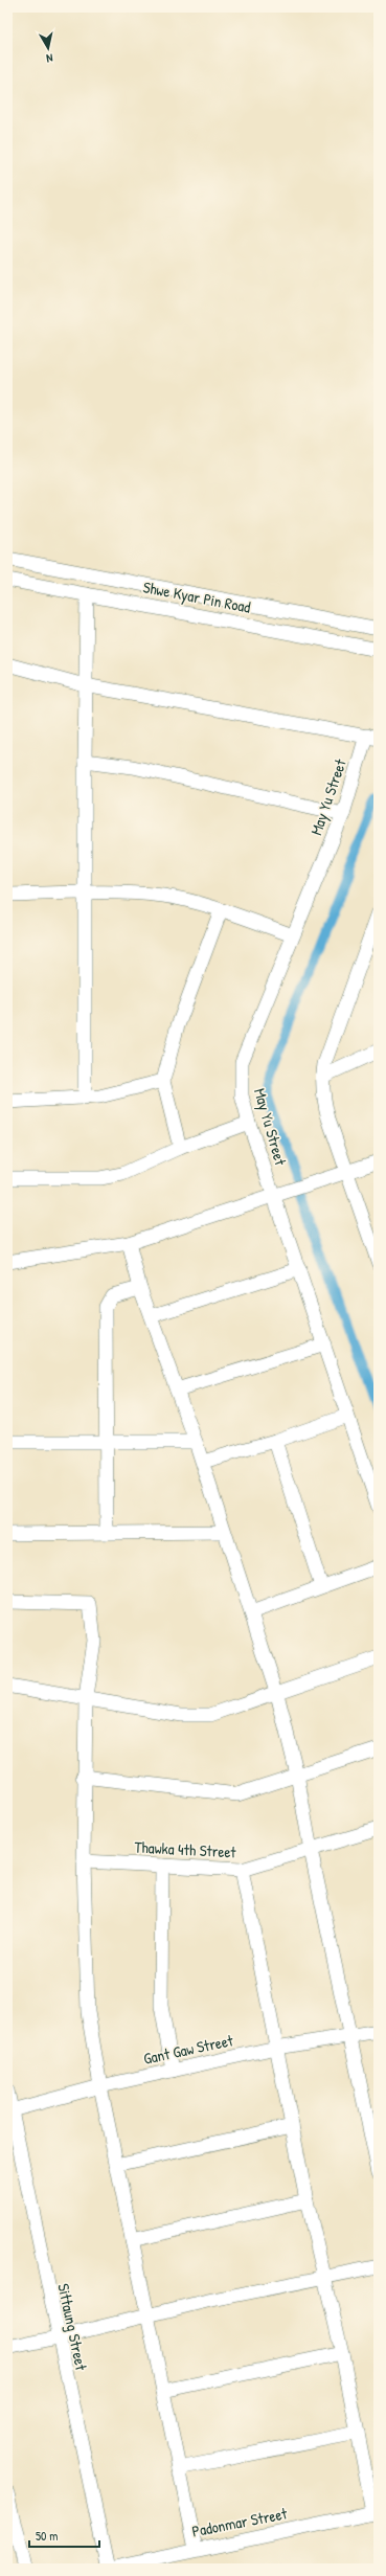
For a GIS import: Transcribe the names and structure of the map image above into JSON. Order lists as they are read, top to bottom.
{
  "streets": {
    "street": [
      "Shwe Kyar Pin Road",
      "May Yu Street",
      "Thawka 4th Street",
      "Gant Gaw Street",
      "Sittaung Street",
      "Padonmar Street"
    ]
  },
  "crossings": [
    ["Gant Gaw Street", "Sittaung Street"],
    ["Sittaung Street", "Padonmar Street"]
  ],
  "scale_bar": "50 m",
  "north": "bottom"
}
